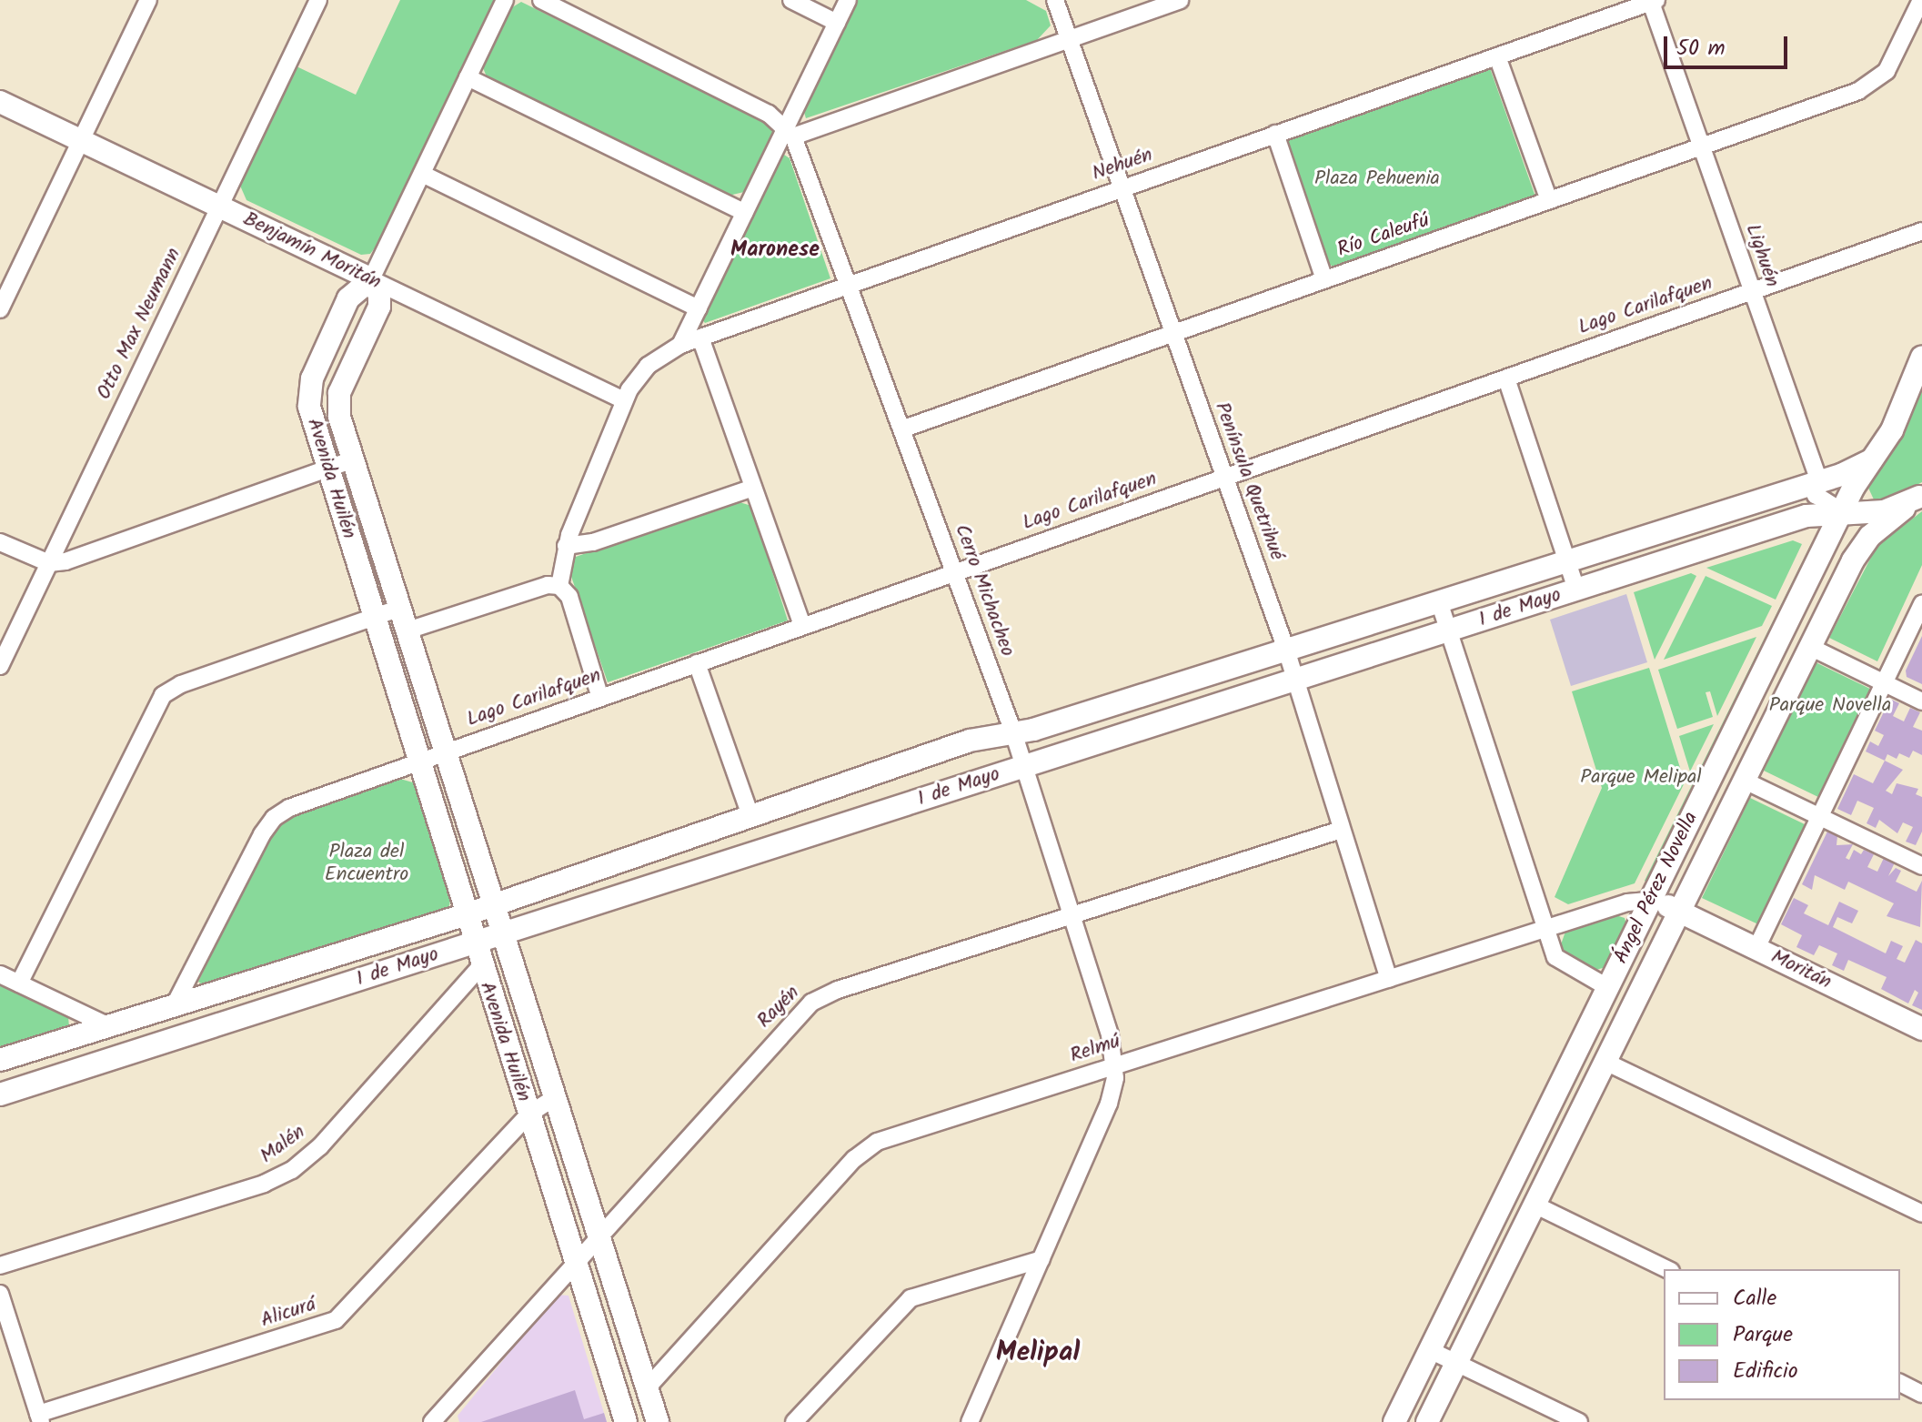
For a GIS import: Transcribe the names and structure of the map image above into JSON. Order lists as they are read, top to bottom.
{
  "streets": {
    "main road": [
      "Benjamín Moritán",
      "Avenida Huilén",
      "1 de Mayo",
      "Ángel Pérez Novella",
      "Moritán"
    ],
    "street": [
      "Nehuén",
      "Río Caleufú",
      "Lighuén",
      "Lago Carilafquen",
      "Otto Max Neumann",
      "Península Quetrihué",
      "Cerro Michacheo",
      "Rayén",
      "Relmú",
      "Malén",
      "Alicurá"
    ]
  },
  "crossings": [
    ["Nehuén", "Benjamín Moritán"],
    ["Nehuén", "Lighuén"],
    ["Nehuén", "Península Quetrihué"],
    ["Nehuén", "Cerro Michacheo"],
    ["Río Caleufú", "Lighuén"],
    ["Río Caleufú", "Península Quetrihué"],
    ["Río Caleufú", "Cerro Michacheo"],
    ["Benjamín Moritán", "Otto Max Neumann"],
    ["Benjamín Moritán", "Avenida Huilén"],
    ["Lighuén", "Lago Carilafquen"],
    ["Lighuén", "1 de Mayo"],
    ["Lighuén", "Ángel Pérez Novella"],
    ["Lago Carilafquen", "Avenida Huilén"],
    ["Lago Carilafquen", "Península Quetrihué"],
    ["Lago Carilafquen", "Cerro Michacheo"],
    ["Lago Carilafquen", "1 de Mayo"],
    ["Avenida Huilén", "1 de Mayo"],
    ["Avenida Huilén", "Rayén"],
    ["Avenida Huilén", "Relmú"],
    ["Avenida Huilén", "Malén"],
    ["Avenida Huilén", "Alicurá"],
    ["Península Quetrihué", "1 de Mayo"],
    ["Península Quetrihué", "Rayén"],
    ["Península Quetrihué", "Relmú"],
    ["Cerro Michacheo", "1 de Mayo"],
    ["Cerro Michacheo", "Rayén"],
    ["Cerro Michacheo", "Relmú"],
    ["1 de Mayo", "Ángel Pérez Novella"],
    ["Ángel Pérez Novella", "Moritán"],
    ["Ángel Pérez Novella", "Relmú"]
  ],
  "districts": ["Maronese", "Melipal"],
  "parks": [
    "Plaza Pehuenia",
    "Parque Novella",
    "Parque Melipal",
    "Plaza del Encuentro"
  ],
  "legend": ["Calle", "Parque", "Edificio"],
  "scale_bar": "50 m"
}
